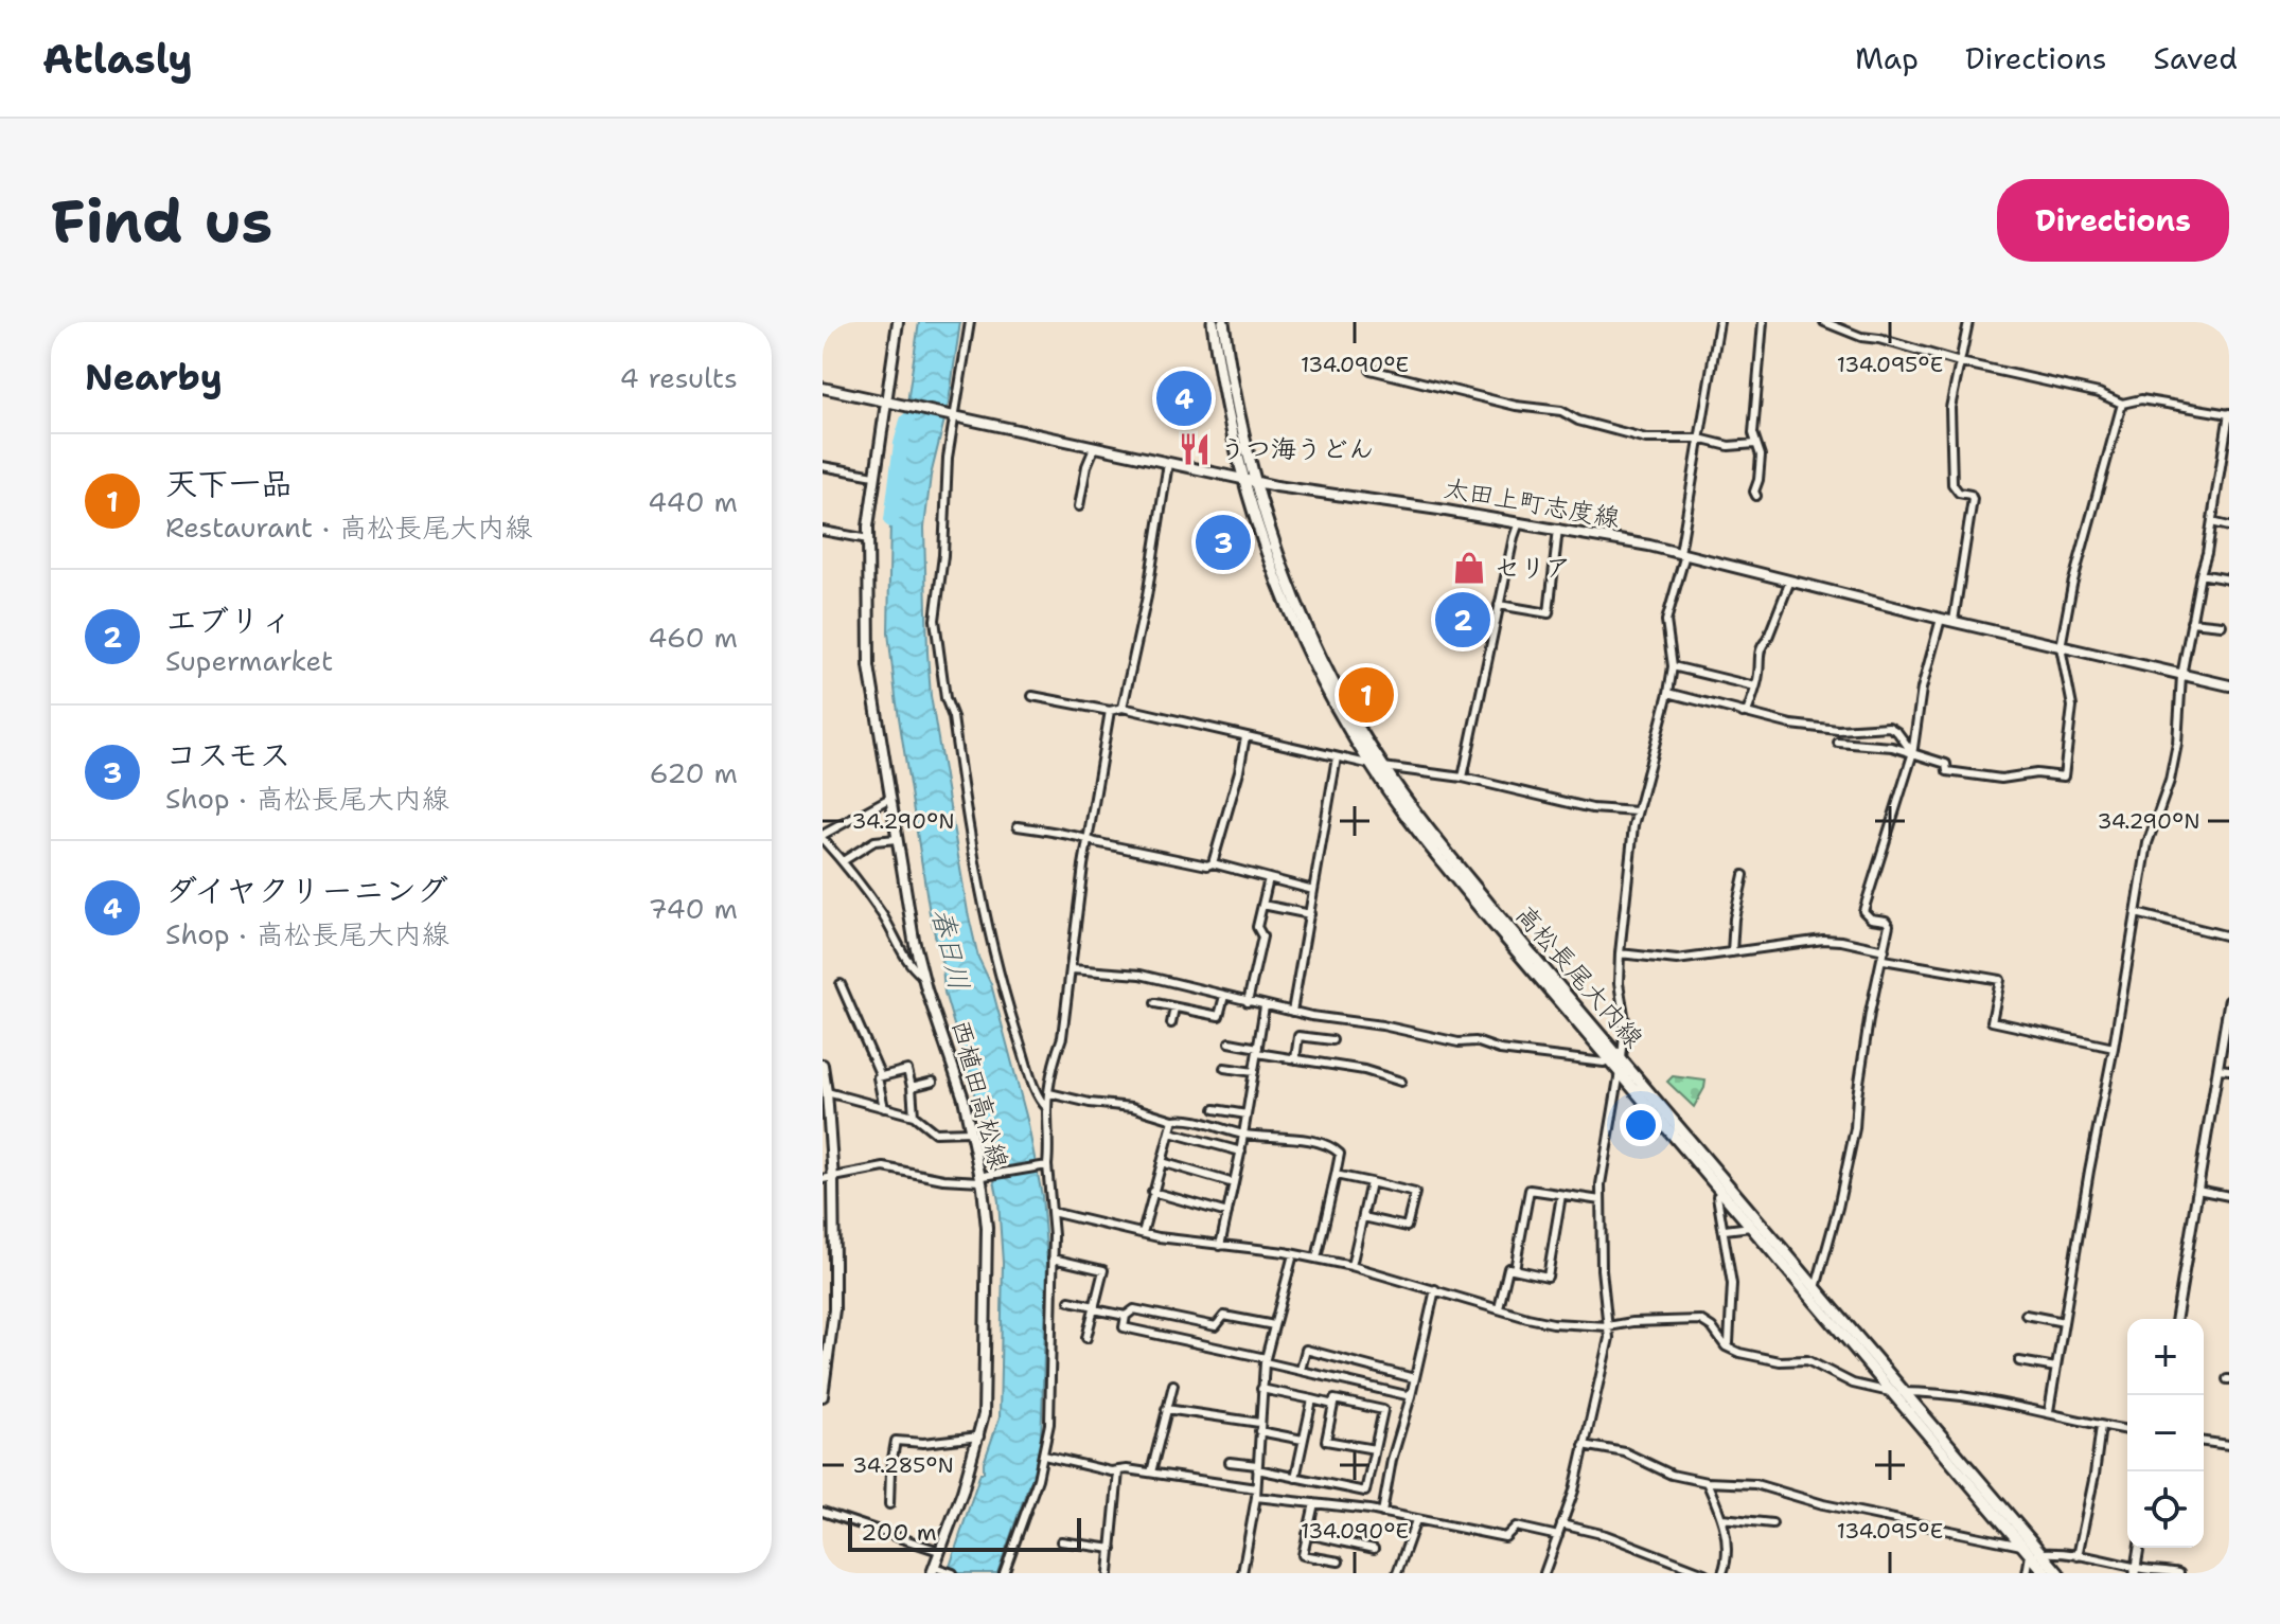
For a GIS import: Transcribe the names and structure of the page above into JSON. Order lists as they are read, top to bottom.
{
  "streets": {
    "main road": ["太田上町志度線", "高松長尾大内線", "西植田高松線"]
  },
  "crossings": [
    ["太田上町志度線", "高松長尾大内線"],
    ["太田上町志度線", "西植田高松線"]
  ],
  "water": ["春日川"],
  "places": {
    "restaurant": ["うつ海うどん"],
    "shop": ["セリア"]
  },
  "scale_bar": "200 m",
  "page": {
    "header": "Atlasly",
    "nav": ["Map", "Directions", "Saved"],
    "buttons": "Directions",
    "title": "Find us",
    "heading": ["Nearby", "4 results"],
    "pins": [
      "4",
      "3",
      "2",
      "1"
    ],
    "list": [
      {
        "mark": "1",
        "name": "天下一品",
        "note": "Restaurant · 高松長尾大内線",
        "value": "440 m"
      },
      {
        "mark": "2",
        "name": "エブリィ",
        "note": "Supermarket",
        "value": "460 m"
      },
      {
        "mark": "3",
        "name": "コスモス",
        "note": "Shop · 高松長尾大内線",
        "value": "620 m"
      },
      {
        "mark": "4",
        "name": "ダイヤクリーニング",
        "note": "Shop · 高松長尾大内線",
        "value": "740 m"
      }
    ],
    "map_buttons": ["+", "−"],
    "scale": "200 m"
  },
  "coordinates": [
    "134.090°E",
    "134.095°E",
    "34.290°N",
    "34.285°N"
  ]
}
